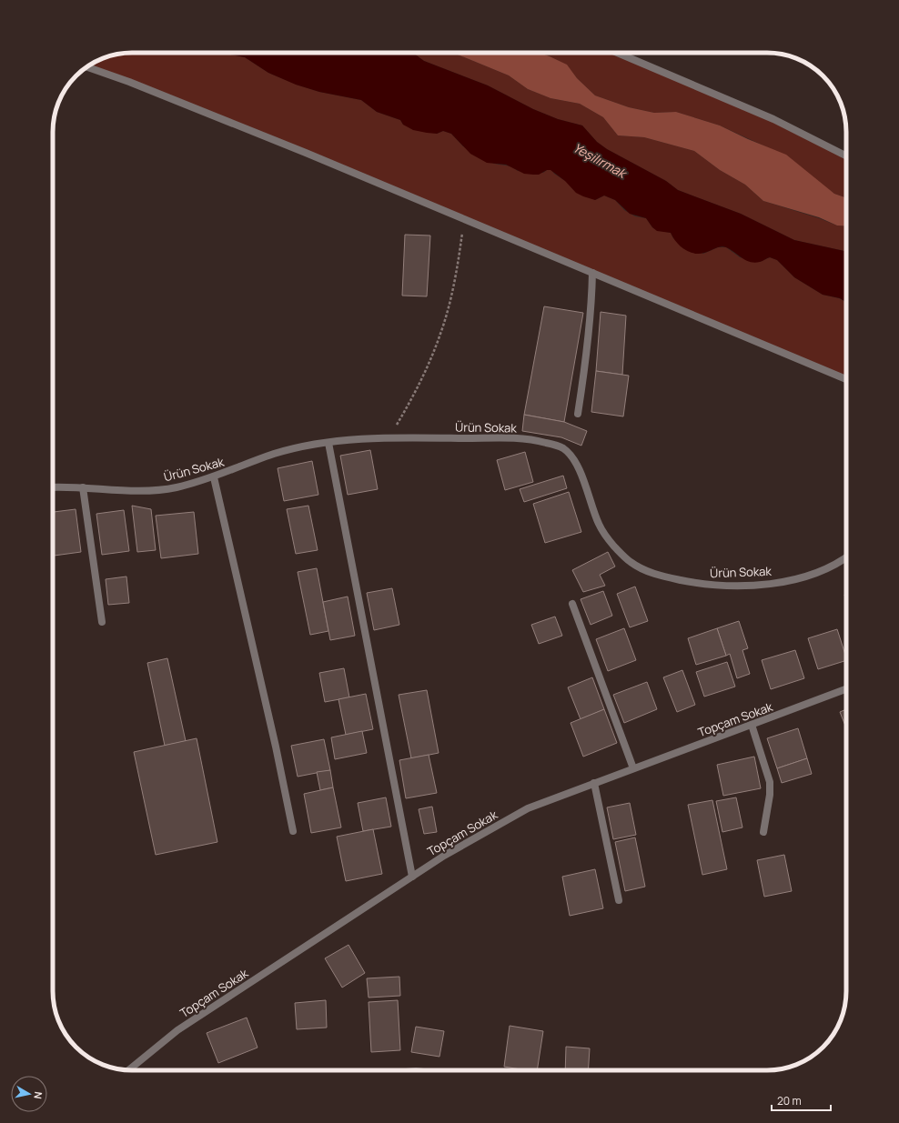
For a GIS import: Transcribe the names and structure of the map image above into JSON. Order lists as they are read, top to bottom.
{
  "streets": {
    "street": ["Ürün Sokak", "Topçam Sokak"]
  },
  "water": ["Yeşilırmak"],
  "scale_bar": "20 m",
  "north": "right"
}
